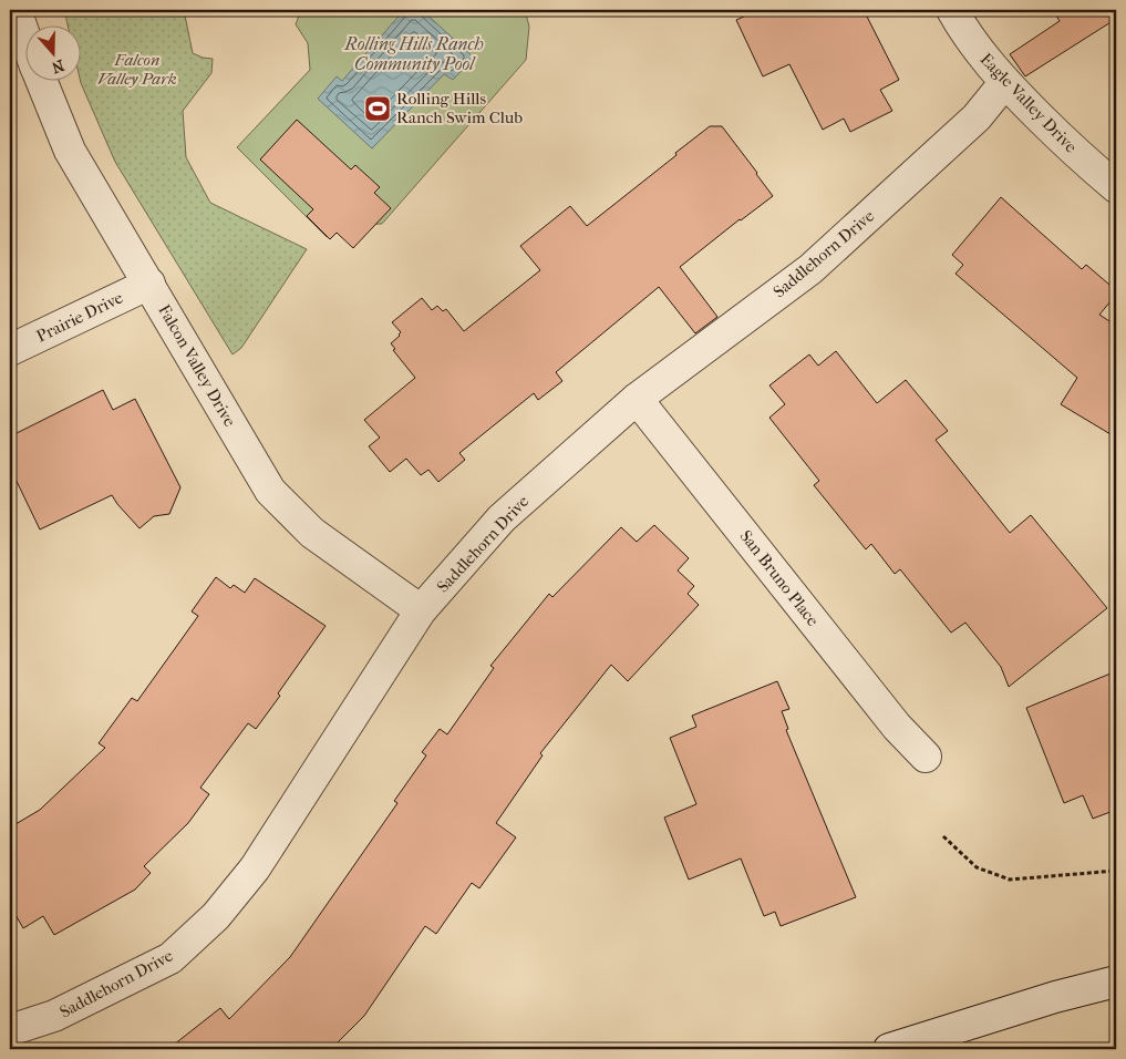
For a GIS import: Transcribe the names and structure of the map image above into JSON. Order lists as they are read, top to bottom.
{
  "streets": {
    "street": [
      "Eagle Valley Drive",
      "Saddlehorn Drive",
      "Prairie Drive",
      "Falcon Valley Drive",
      "San Bruno Place"
    ]
  },
  "crossings": [
    ["Eagle Valley Drive", "Saddlehorn Drive"],
    ["Saddlehorn Drive", "Falcon Valley Drive"],
    ["Saddlehorn Drive", "San Bruno Place"],
    ["Prairie Drive", "Falcon Valley Drive"]
  ],
  "water": ["Rolling Hills Ranch Community Pool"],
  "parks": ["Falcon Valley Park"],
  "places": {
    "sports": ["Rolling Hills Ranch Swim Club"]
  },
  "north": "bottom"
}
